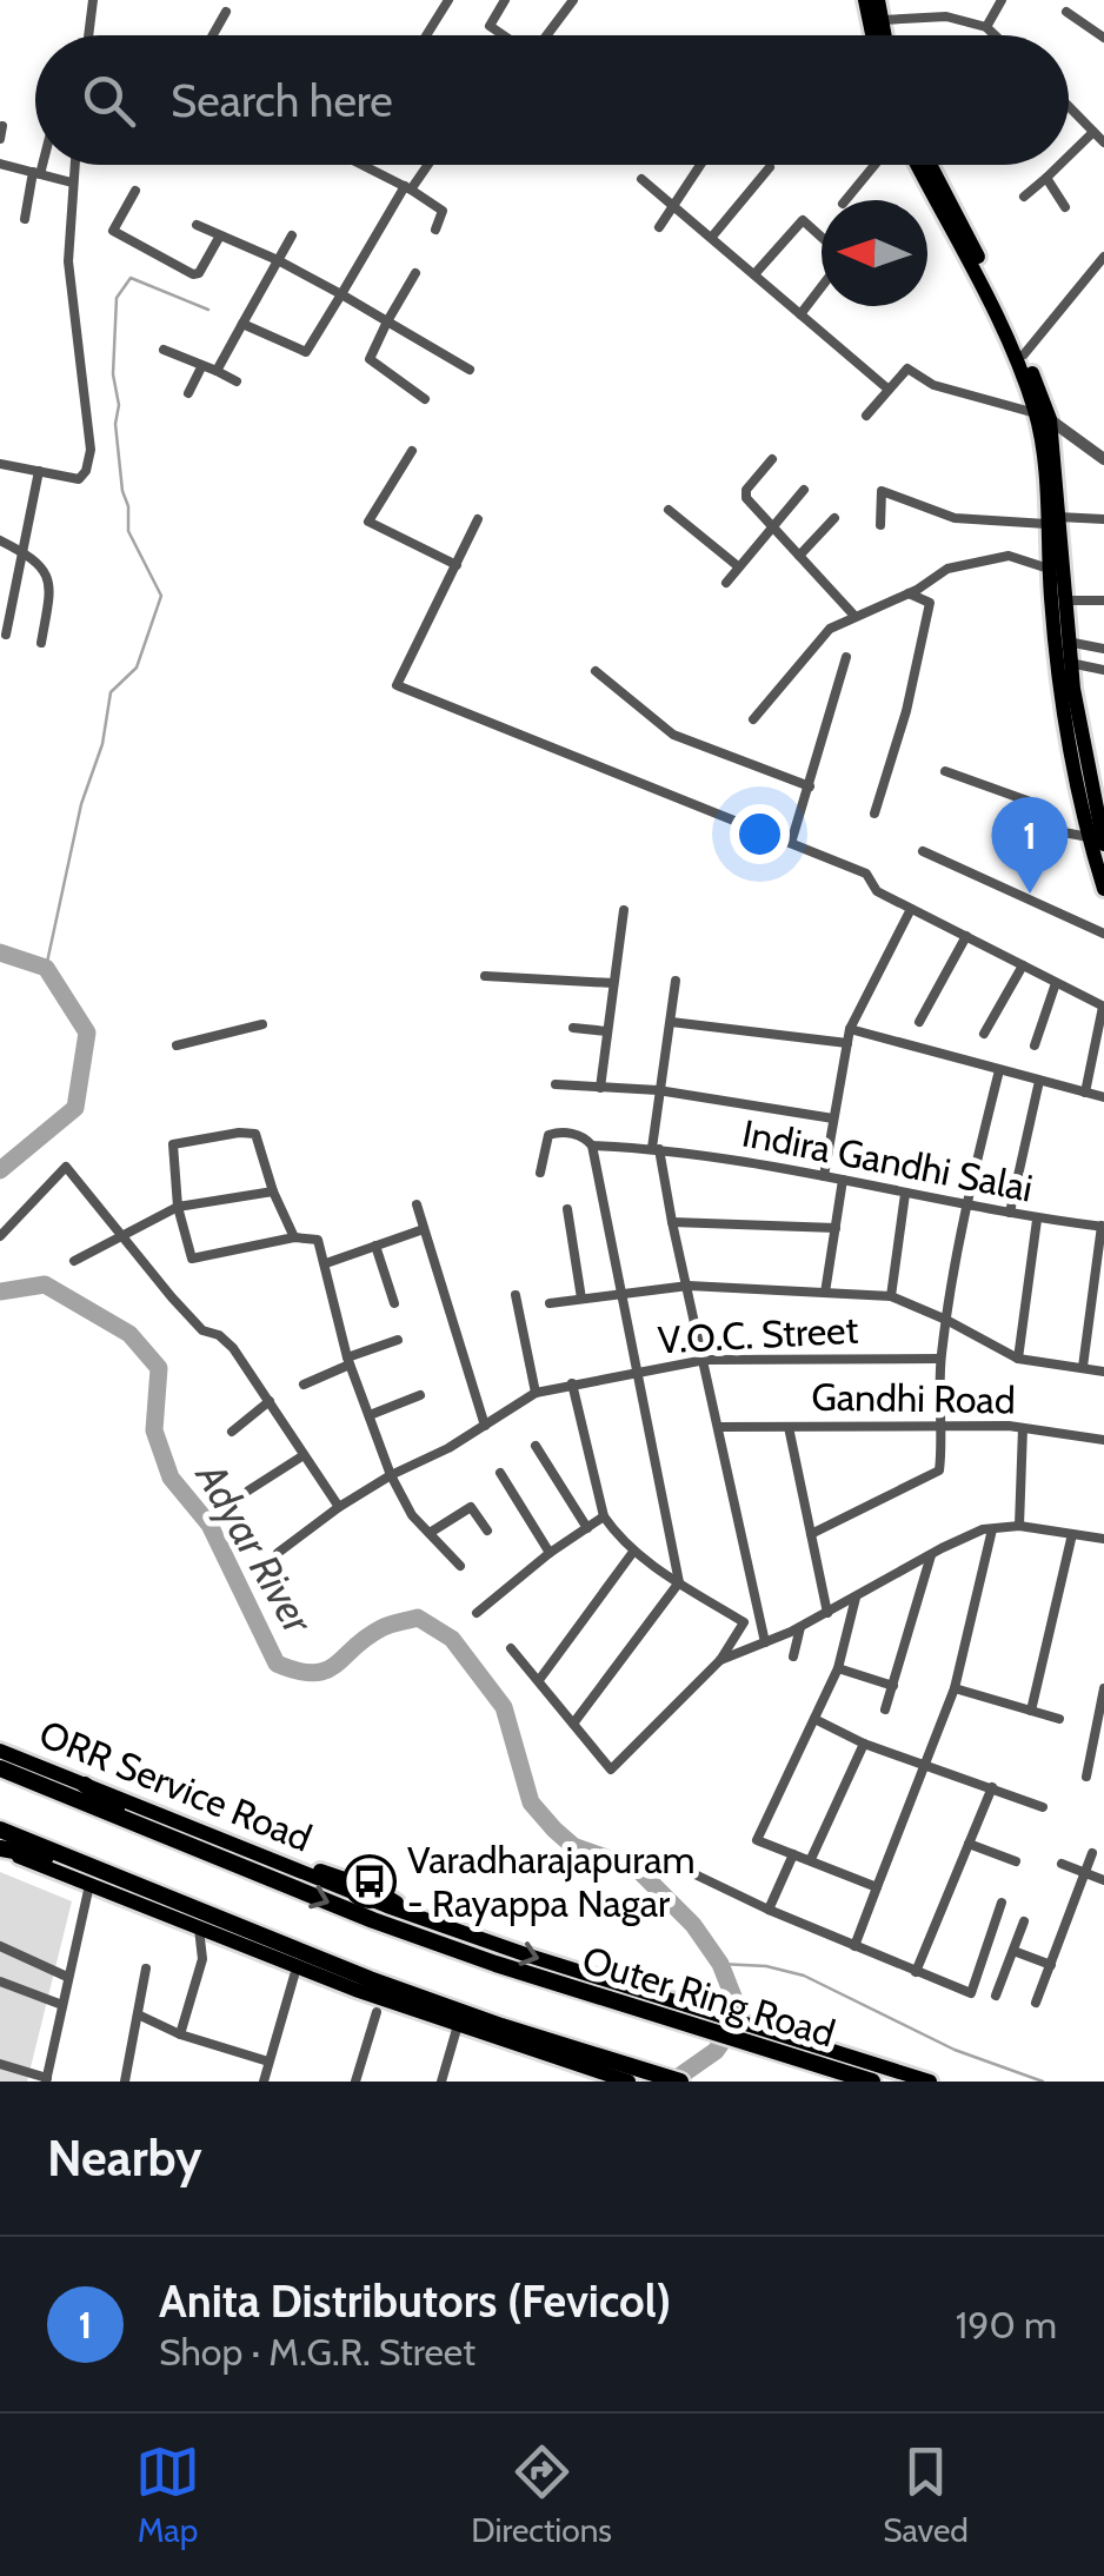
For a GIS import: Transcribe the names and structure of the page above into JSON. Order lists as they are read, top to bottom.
{
  "streets": {
    "highway": ["Outer Ring Road"],
    "main road": ["ORR Service Road"],
    "street": ["Indira Gandhi Salai", "V.O.C. Street", "Gandhi Road"]
  },
  "crossings": [
    ["ORR Service Road", "Outer Ring Road"]
  ],
  "water": ["Adyar River"],
  "places": {
    "bus stop": ["Varadharajapuram - Rayappa Nagar"]
  },
  "north": "left",
  "page": {
    "search": "Search here",
    "pins": "1",
    "heading": "Nearby",
    "list": [
      {
        "mark": "1",
        "name": "Anita Distributors (Fevicol)",
        "note": "Shop · M.G.R. Street",
        "value": "190 m"
      }
    ],
    "nav": ["Map", "Directions", "Saved"]
  }
}
